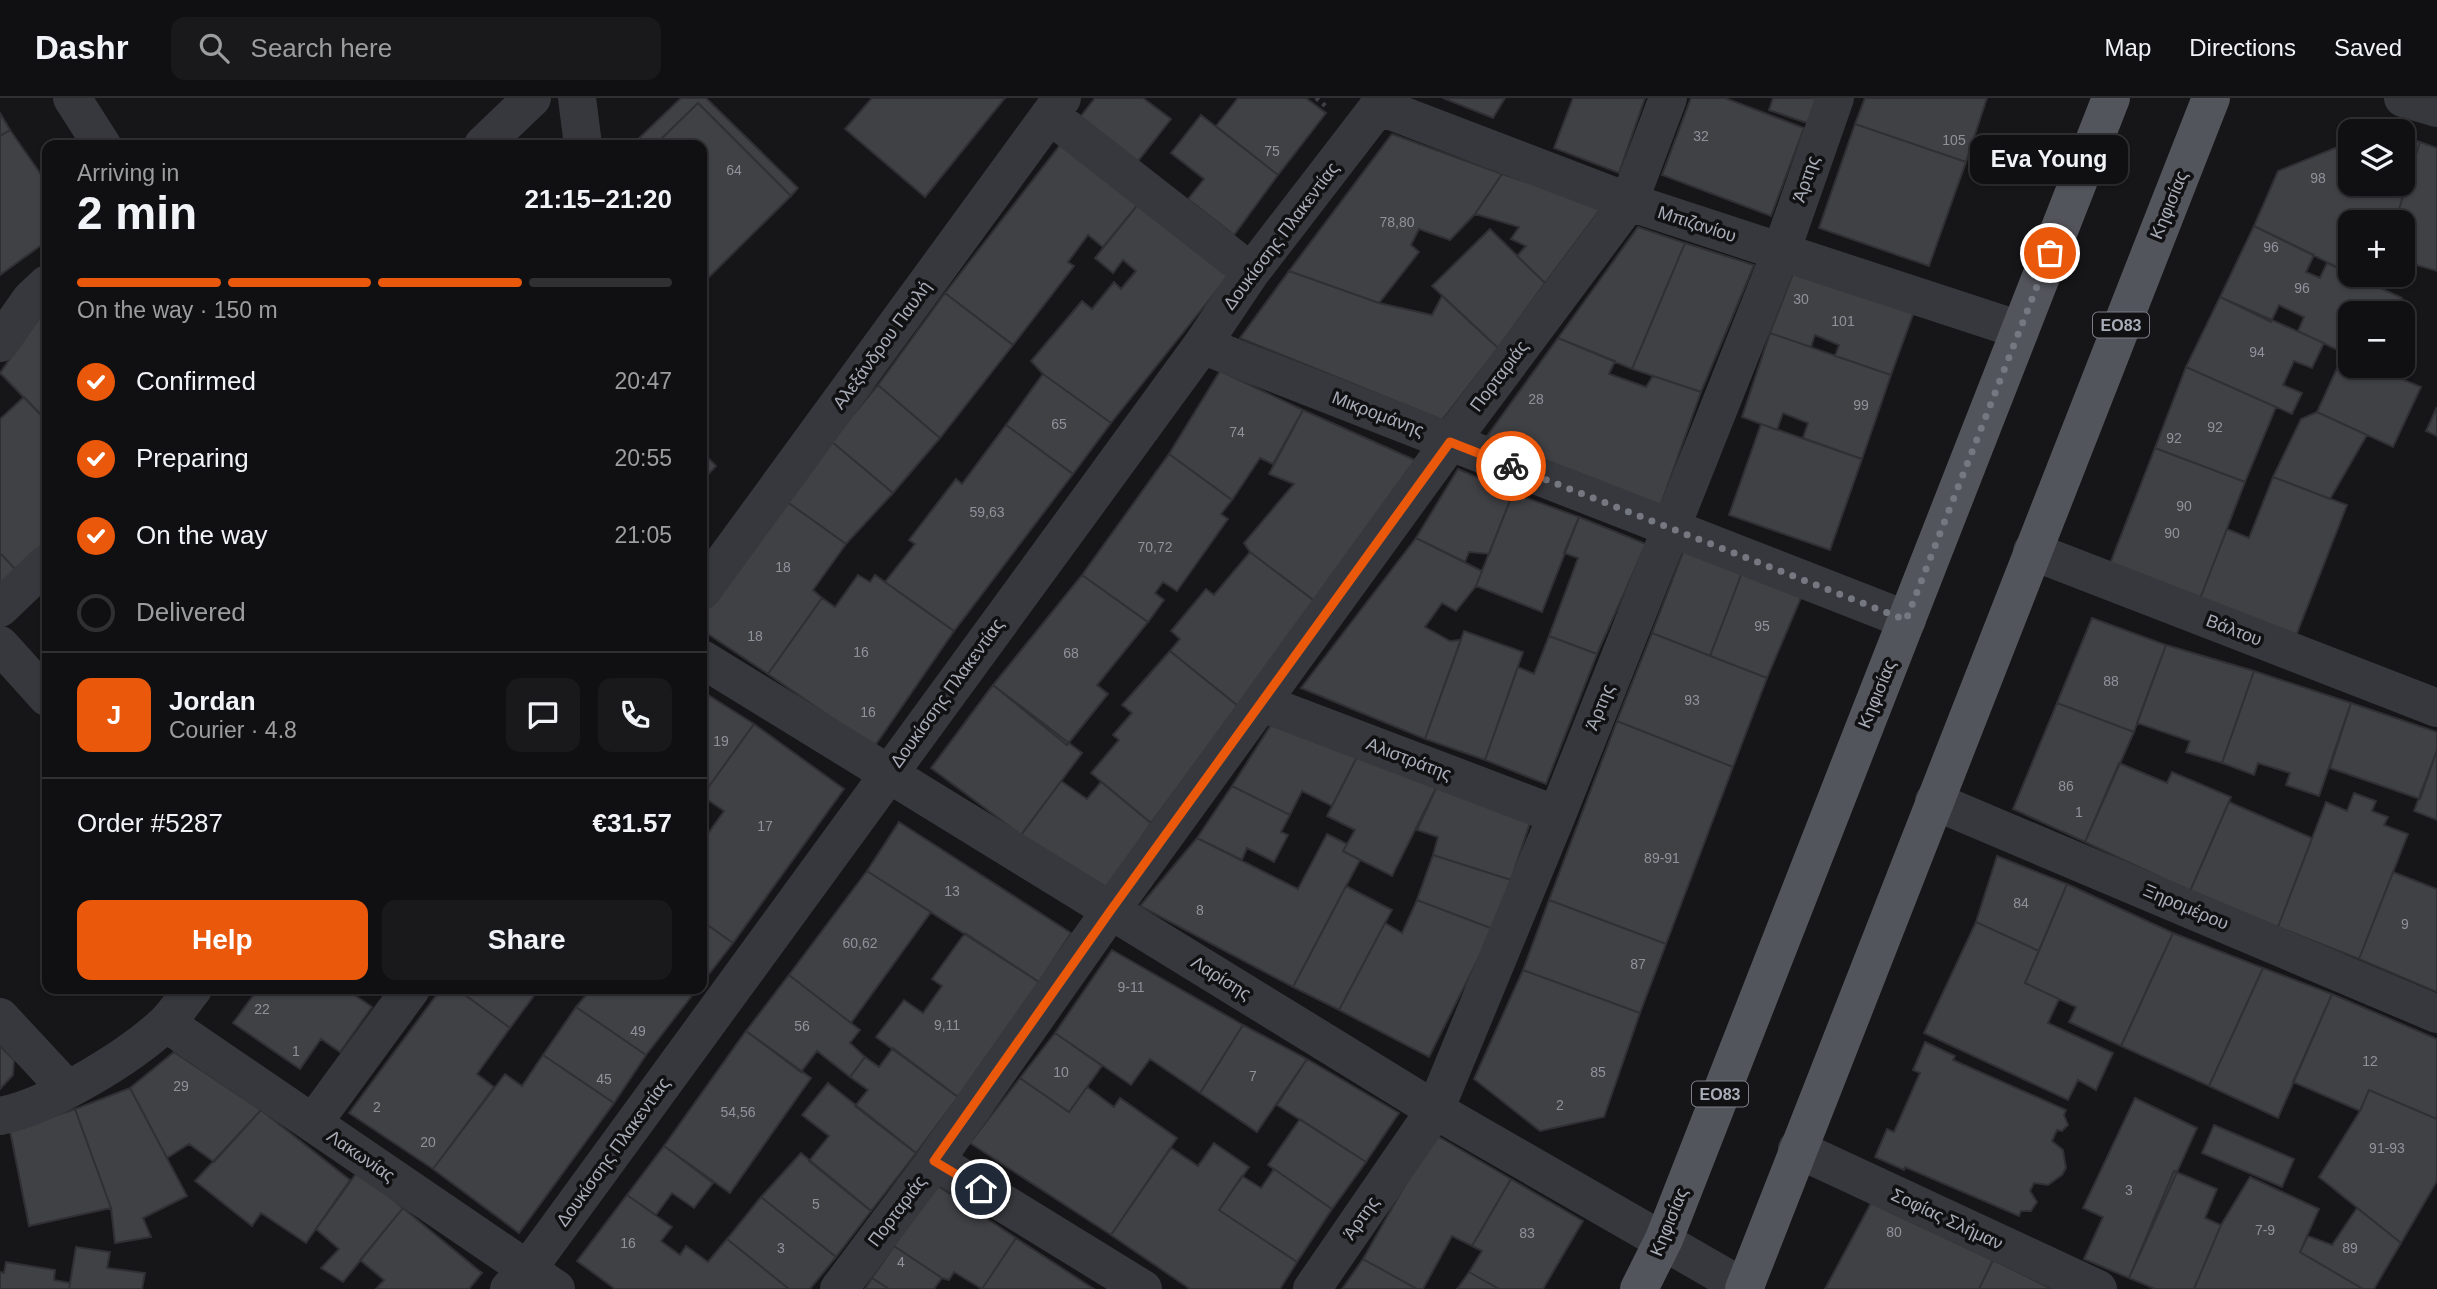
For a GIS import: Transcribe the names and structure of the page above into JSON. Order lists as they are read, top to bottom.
{
  "streets": {
    "main road": ["Κηφισίας", "ΕΟ83"],
    "street": [
      "Άρτης",
      "Μπιζανίου",
      "Δουκίσσης Πλακεντίας",
      "Αλεξάνδρου Παυλή",
      "Πορταριάς",
      "Μικρομάνης",
      "Βάλτου",
      "Αλιστράτης",
      "Ξηρομέρου",
      "Λαρίσης",
      "Λακωνίας",
      "Σοφίας Σλήμαν"
    ]
  },
  "crossings": [
    ["Άρτης", "Μπιζανίου"],
    ["Άρτης", "Μικρομάνης"],
    ["Άρτης", "Αλιστράτης"],
    ["Άρτης", "Λαρίσης"],
    ["Κηφισίας", "Μπιζανίου"],
    ["Κηφισίας", "Μικρομάνης"],
    ["Κηφισίας", "Βάλτου"],
    ["Κηφισίας", "Ξηρομέρου"],
    ["Κηφισίας", "Λαρίσης"],
    ["Κηφισίας", "Σοφίας Σλήμαν"],
    ["Μπιζανίου", "Δουκίσσης Πλακεντίας"],
    ["Μπιζανίου", "Πορταριάς"],
    ["Δουκίσσης Πλακεντίας", "Μικρομάνης"],
    ["Δουκίσσης Πλακεντίας", "Λαρίσης"],
    ["Δουκίσσης Πλακεντίας", "Λακωνίας"],
    ["Πορταριάς", "Μικρομάνης"],
    ["Πορταριάς", "Αλιστράτης"],
    ["Πορταριάς", "Λαρίσης"]
  ],
  "places": ["Eva Young"],
  "house_numbers": [
    "32",
    "105",
    "75",
    "64",
    "98",
    "78,80",
    "96",
    "96",
    "30",
    "101",
    "94",
    "28",
    "99",
    "65",
    "92",
    "74",
    "92",
    "90",
    "59,63",
    "90",
    "70,72",
    "18",
    "95",
    "18",
    "16",
    "68",
    "88",
    "93",
    "16",
    "19",
    "86",
    "1",
    "17",
    "89-91",
    "13",
    "84",
    "8",
    "9",
    "60,62",
    "87",
    "9-11",
    "22",
    "9,11",
    "56",
    "49",
    "1",
    "12",
    "10",
    "85",
    "7",
    "45",
    "29",
    "2",
    "2",
    "54,56",
    "20",
    "91-93",
    "3",
    "5",
    "7-9",
    "80",
    "83",
    "16",
    "3",
    "89",
    "4"
  ],
  "page": {
    "header": "Dashr",
    "search": "Search here",
    "nav": ["Map", "Directions", "Saved"],
    "map_buttons": ["+", "−"],
    "bubble": "Eva Young",
    "heading": ["2 min", "Arriving in", "21:15–21:20"],
    "panel": [
      "Jordan",
      "Courier · 4.8",
      "Order #5287",
      "€31.57"
    ],
    "bar": "On the way · 150 m",
    "list": [
      ["Confirmed", "20:47"],
      ["Preparing", "20:55"],
      ["On the way", "21:05"],
      "Delivered"
    ],
    "round": "J",
    "buttons": ["Help", "Share"]
  }
}
